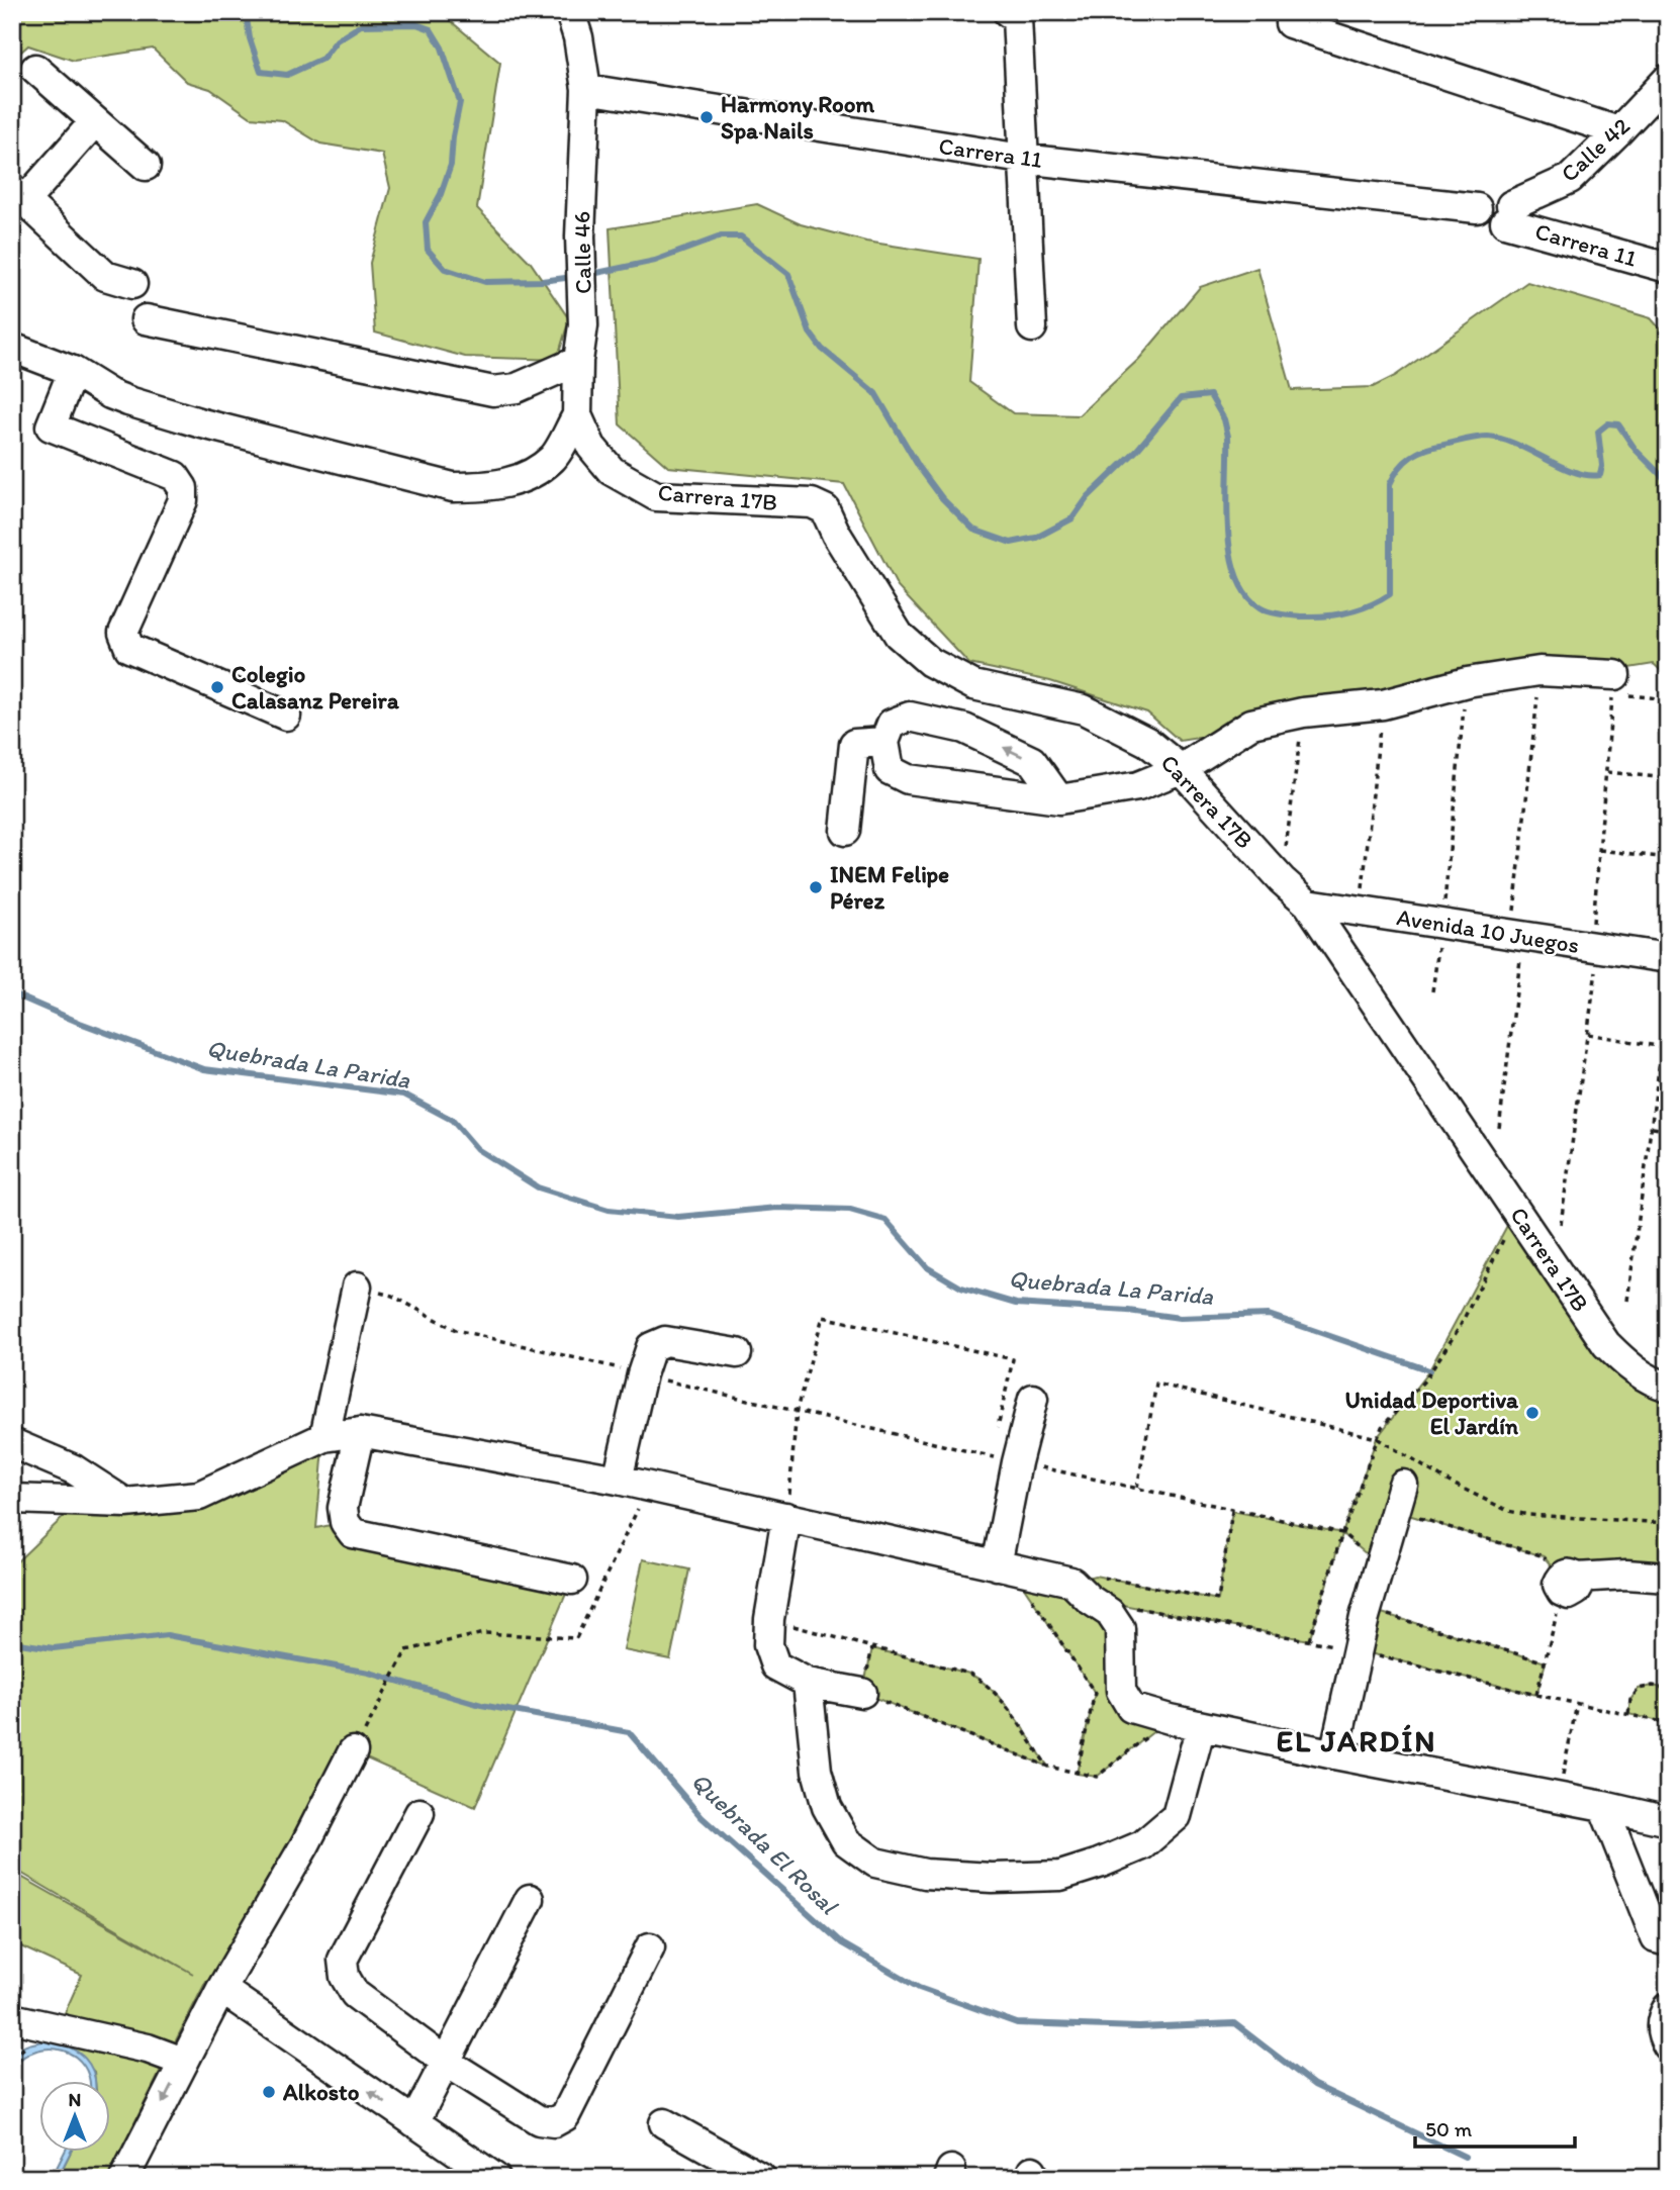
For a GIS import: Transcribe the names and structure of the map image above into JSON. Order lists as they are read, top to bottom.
{
  "streets": {
    "street": [
      "Calle 42",
      "Carrera 11",
      "Calle 46",
      "Carrera 17B",
      "Avenida 10 Juegos"
    ]
  },
  "crossings": [
    ["Calle 42", "Carrera 11"],
    ["Carrera 11", "Calle 46"],
    ["Calle 46", "Carrera 17B"],
    ["Carrera 17B", "Avenida 10 Juegos"]
  ],
  "districts": ["EL JARDÍN"],
  "water": ["Quebrada La Parida", "Quebrada El Rosal"],
  "places": [
    "Harmony Room Spa Nails",
    "Colegio Calasanz Pereira",
    "INEM Felipe Pérez",
    "Unidad Deportiva El Jardín",
    "Alkosto"
  ],
  "scale_bar": "50 m",
  "north": "top"
}
